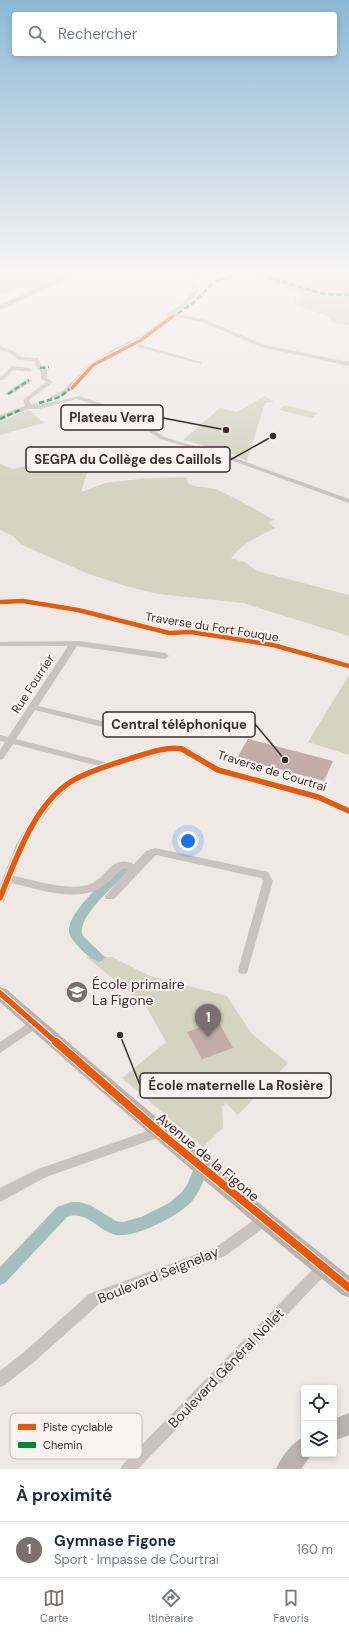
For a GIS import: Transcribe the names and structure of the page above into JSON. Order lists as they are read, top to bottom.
{
  "streets": {
    "street": [
      "Traverse du Fort Fouque",
      "Rue Fourrier",
      "Traverse de Courtrai",
      "Avenue de la Figone",
      "Boulevard Seignelay",
      "Boulevard Général Nollet"
    ]
  },
  "crossings": [
    ["Avenue de la Figone", "Boulevard Seignelay"],
    ["Avenue de la Figone", "Boulevard Général Nollet"]
  ],
  "places": {
    "other": [
      "Plateau Verra",
      "SEGPA du Collège des Caillols",
      "Central téléphonique",
      "École maternelle La Rosière"
    ],
    "school or university": ["École primaire La Figone"]
  },
  "legend": ["Piste cyclable", "Chemin"],
  "page": {
    "search": "Rechercher",
    "pins": "1",
    "heading": "À proximité",
    "list": [
      {
        "mark": "1",
        "name": "Gymnase Figone",
        "note": "Sport · Impasse de Courtrai",
        "value": "160 m"
      }
    ],
    "nav": ["Carte", "Itinéraire", "Favoris"]
  }
}
